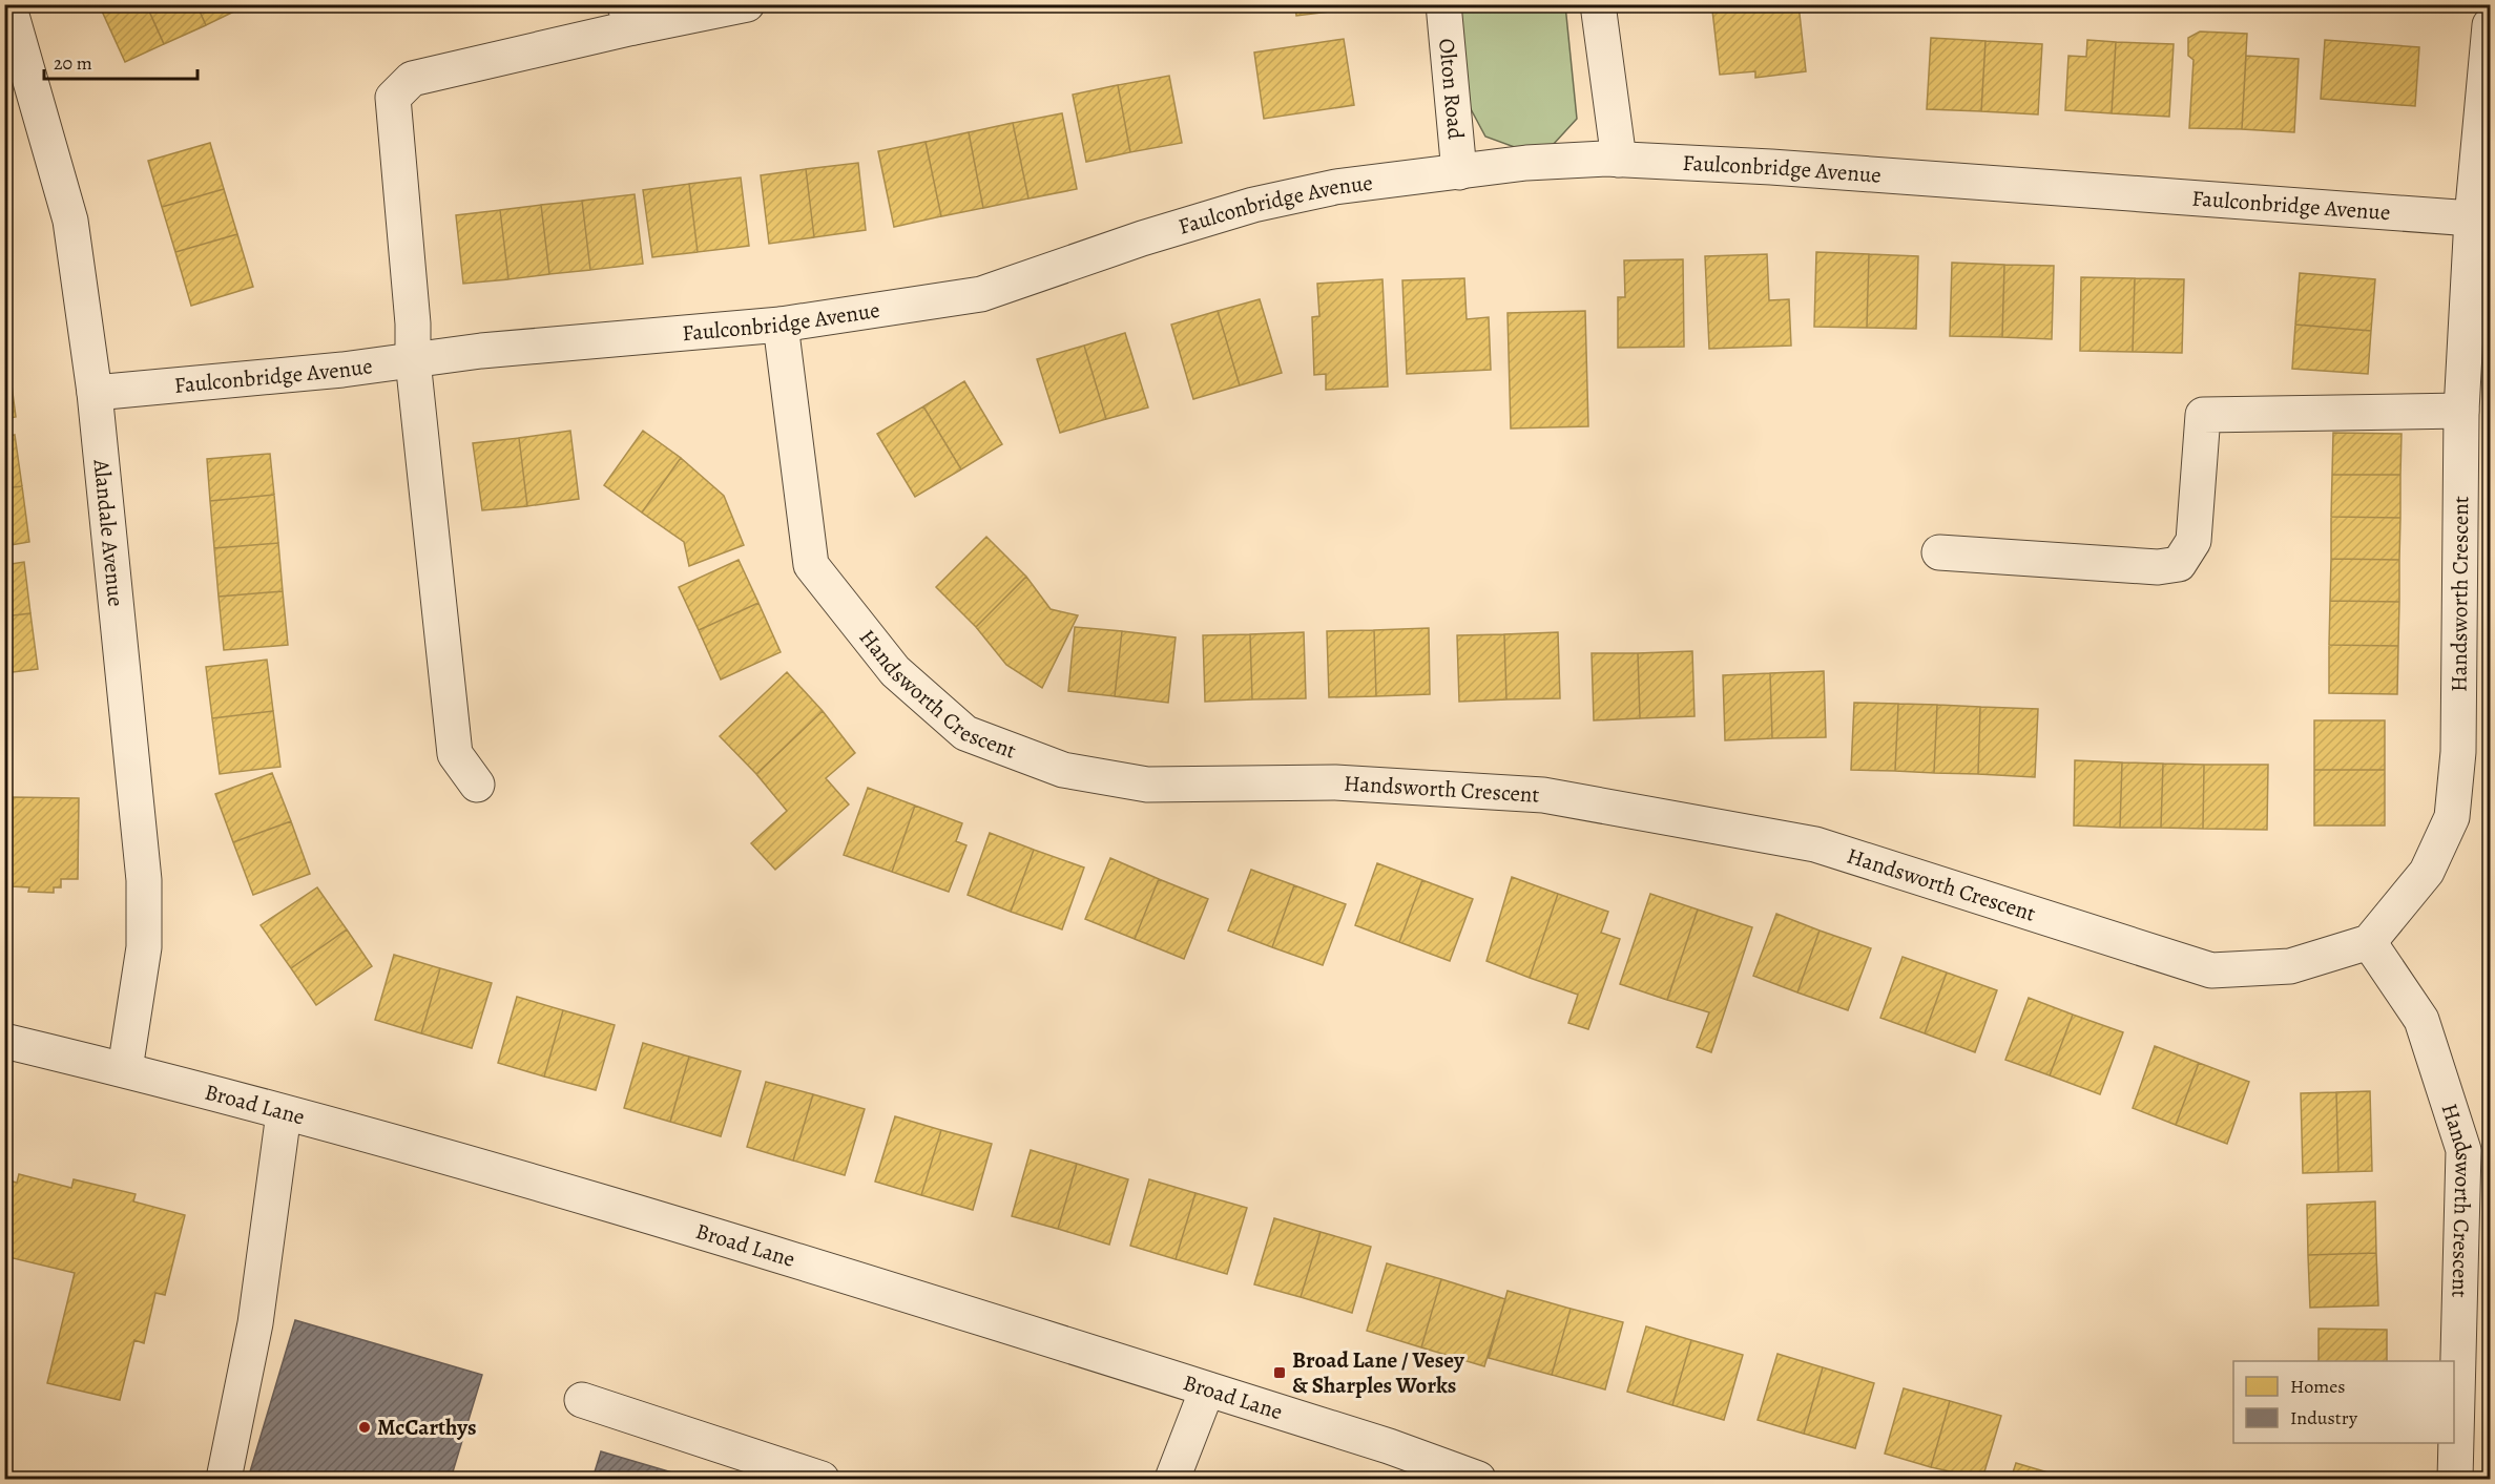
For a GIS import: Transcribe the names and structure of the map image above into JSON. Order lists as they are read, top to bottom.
{
  "streets": {
    "street": [
      "Olton Road",
      "Faulconbridge Avenue",
      "Alandale Avenue",
      "Handsworth Crescent",
      "Broad Lane"
    ]
  },
  "crossings": [
    ["Olton Road", "Faulconbridge Avenue"],
    ["Faulconbridge Avenue", "Alandale Avenue"],
    ["Faulconbridge Avenue", "Handsworth Crescent"],
    ["Alandale Avenue", "Broad Lane"]
  ],
  "places": {
    "transit": ["Broad Lane / Vesey & Sharples Works"],
    "other": ["McCarthys"]
  },
  "legend": ["Homes", "Industry"],
  "scale_bar": "20 m"
}
